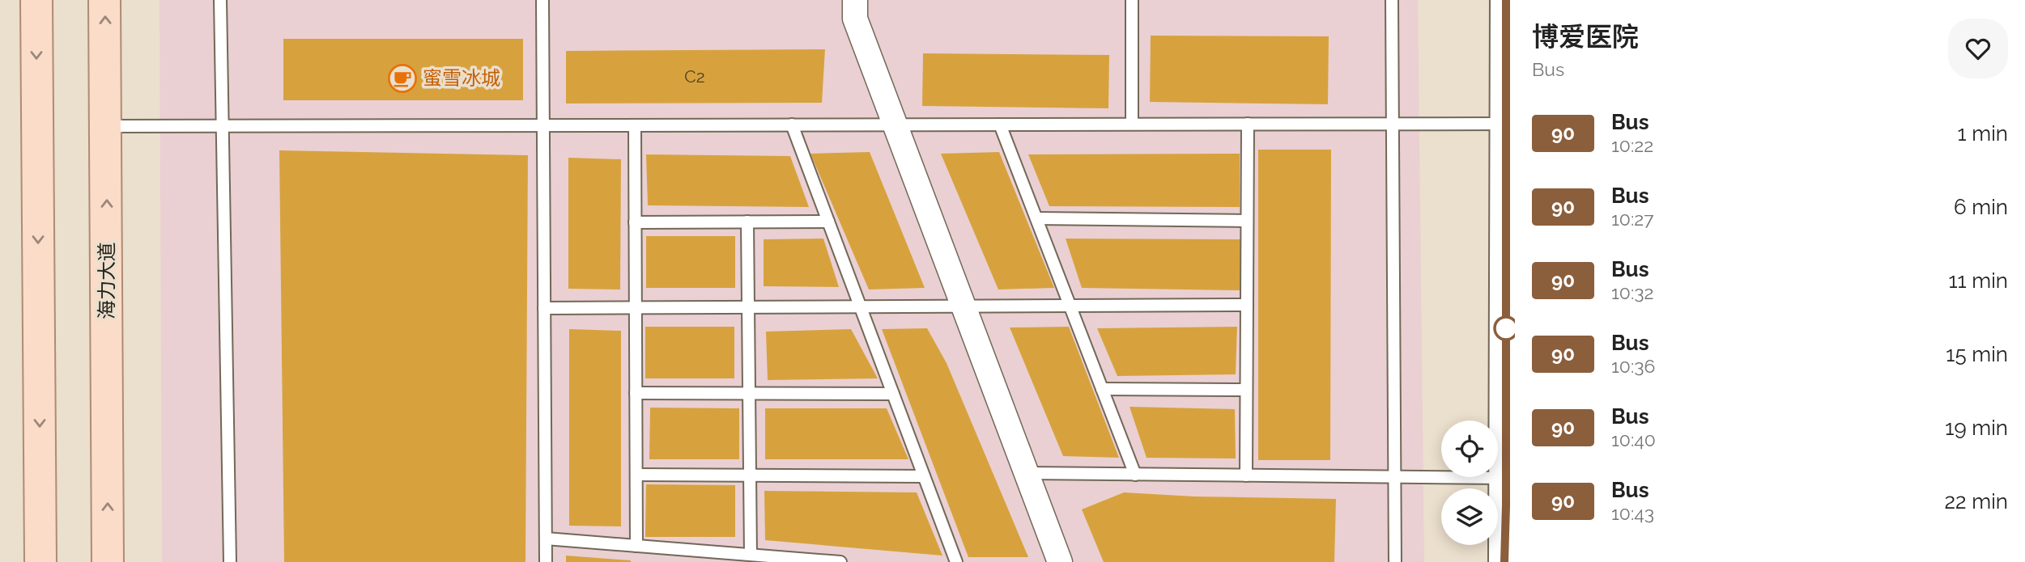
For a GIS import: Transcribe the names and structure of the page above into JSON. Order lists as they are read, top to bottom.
{
  "streets": {
    "main road": ["海力大道"]
  },
  "places": {
    "cafe": ["蜜雪冰城"]
  },
  "lines": ["bus line 90"],
  "house_numbers": ["C2"],
  "page": {
    "heading": ["博爱医院", "Bus"],
    "list": [
      {
        "mark": "90",
        "name": "Bus",
        "note": "10:22",
        "value": "1 min"
      },
      {
        "mark": "90",
        "name": "Bus",
        "note": "10:27",
        "value": "6 min"
      },
      {
        "mark": "90",
        "name": "Bus",
        "note": "10:32",
        "value": "11 min"
      },
      {
        "mark": "90",
        "name": "Bus",
        "note": "10:36",
        "value": "15 min"
      },
      {
        "mark": "90",
        "name": "Bus",
        "note": "10:40",
        "value": "19 min"
      },
      {
        "mark": "90",
        "name": "Bus",
        "note": "10:43",
        "value": "22 min"
      }
    ]
  }
}
